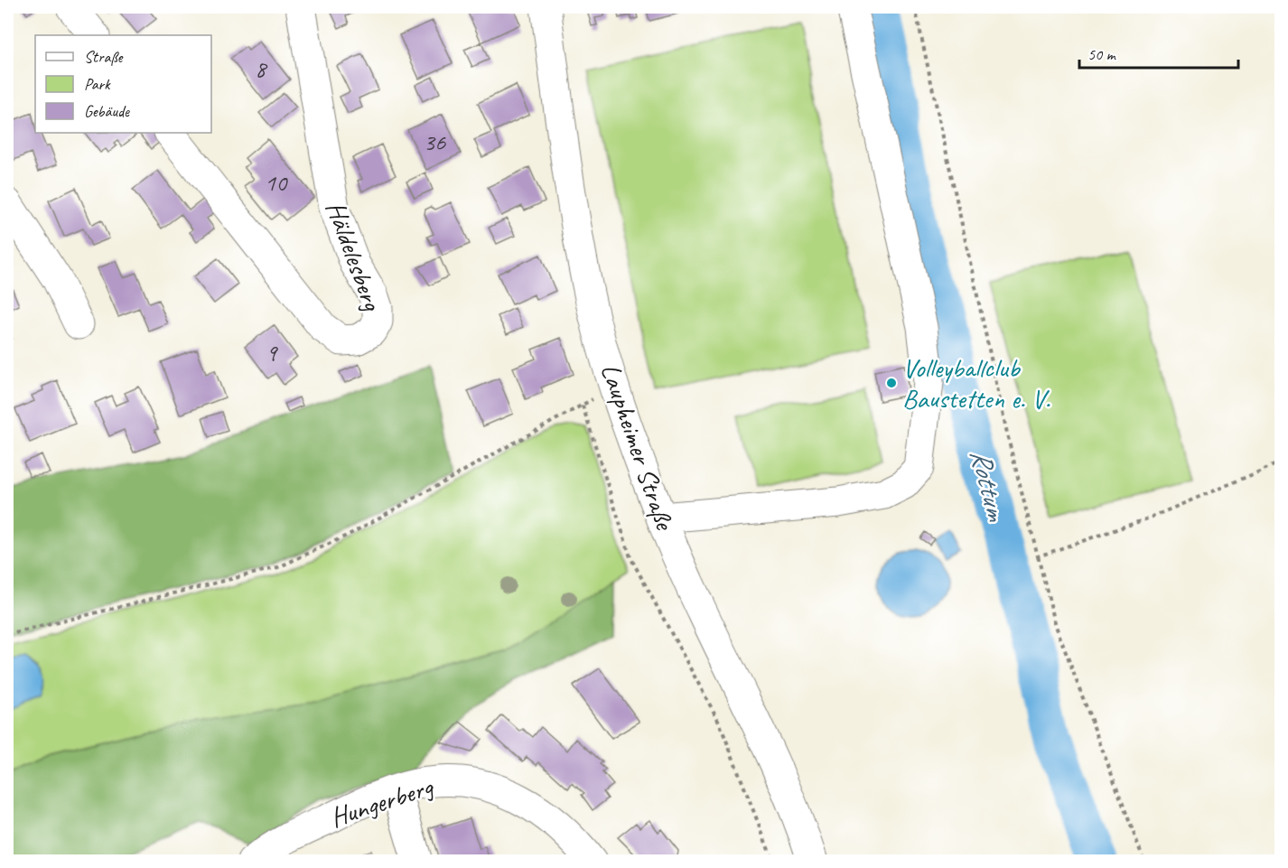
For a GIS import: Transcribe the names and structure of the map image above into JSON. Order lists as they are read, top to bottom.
{
  "streets": {
    "street": ["Häldelesberg", "Laupheimer Straße", "Hungerberg"]
  },
  "water": ["Rottum"],
  "places": ["Volleyballclub Baustetten e. V."],
  "house_numbers": [
    "8",
    "36",
    "10",
    "9"
  ],
  "legend": ["Straße", "Park", "Gebäude"],
  "scale_bar": "50 m"
}
